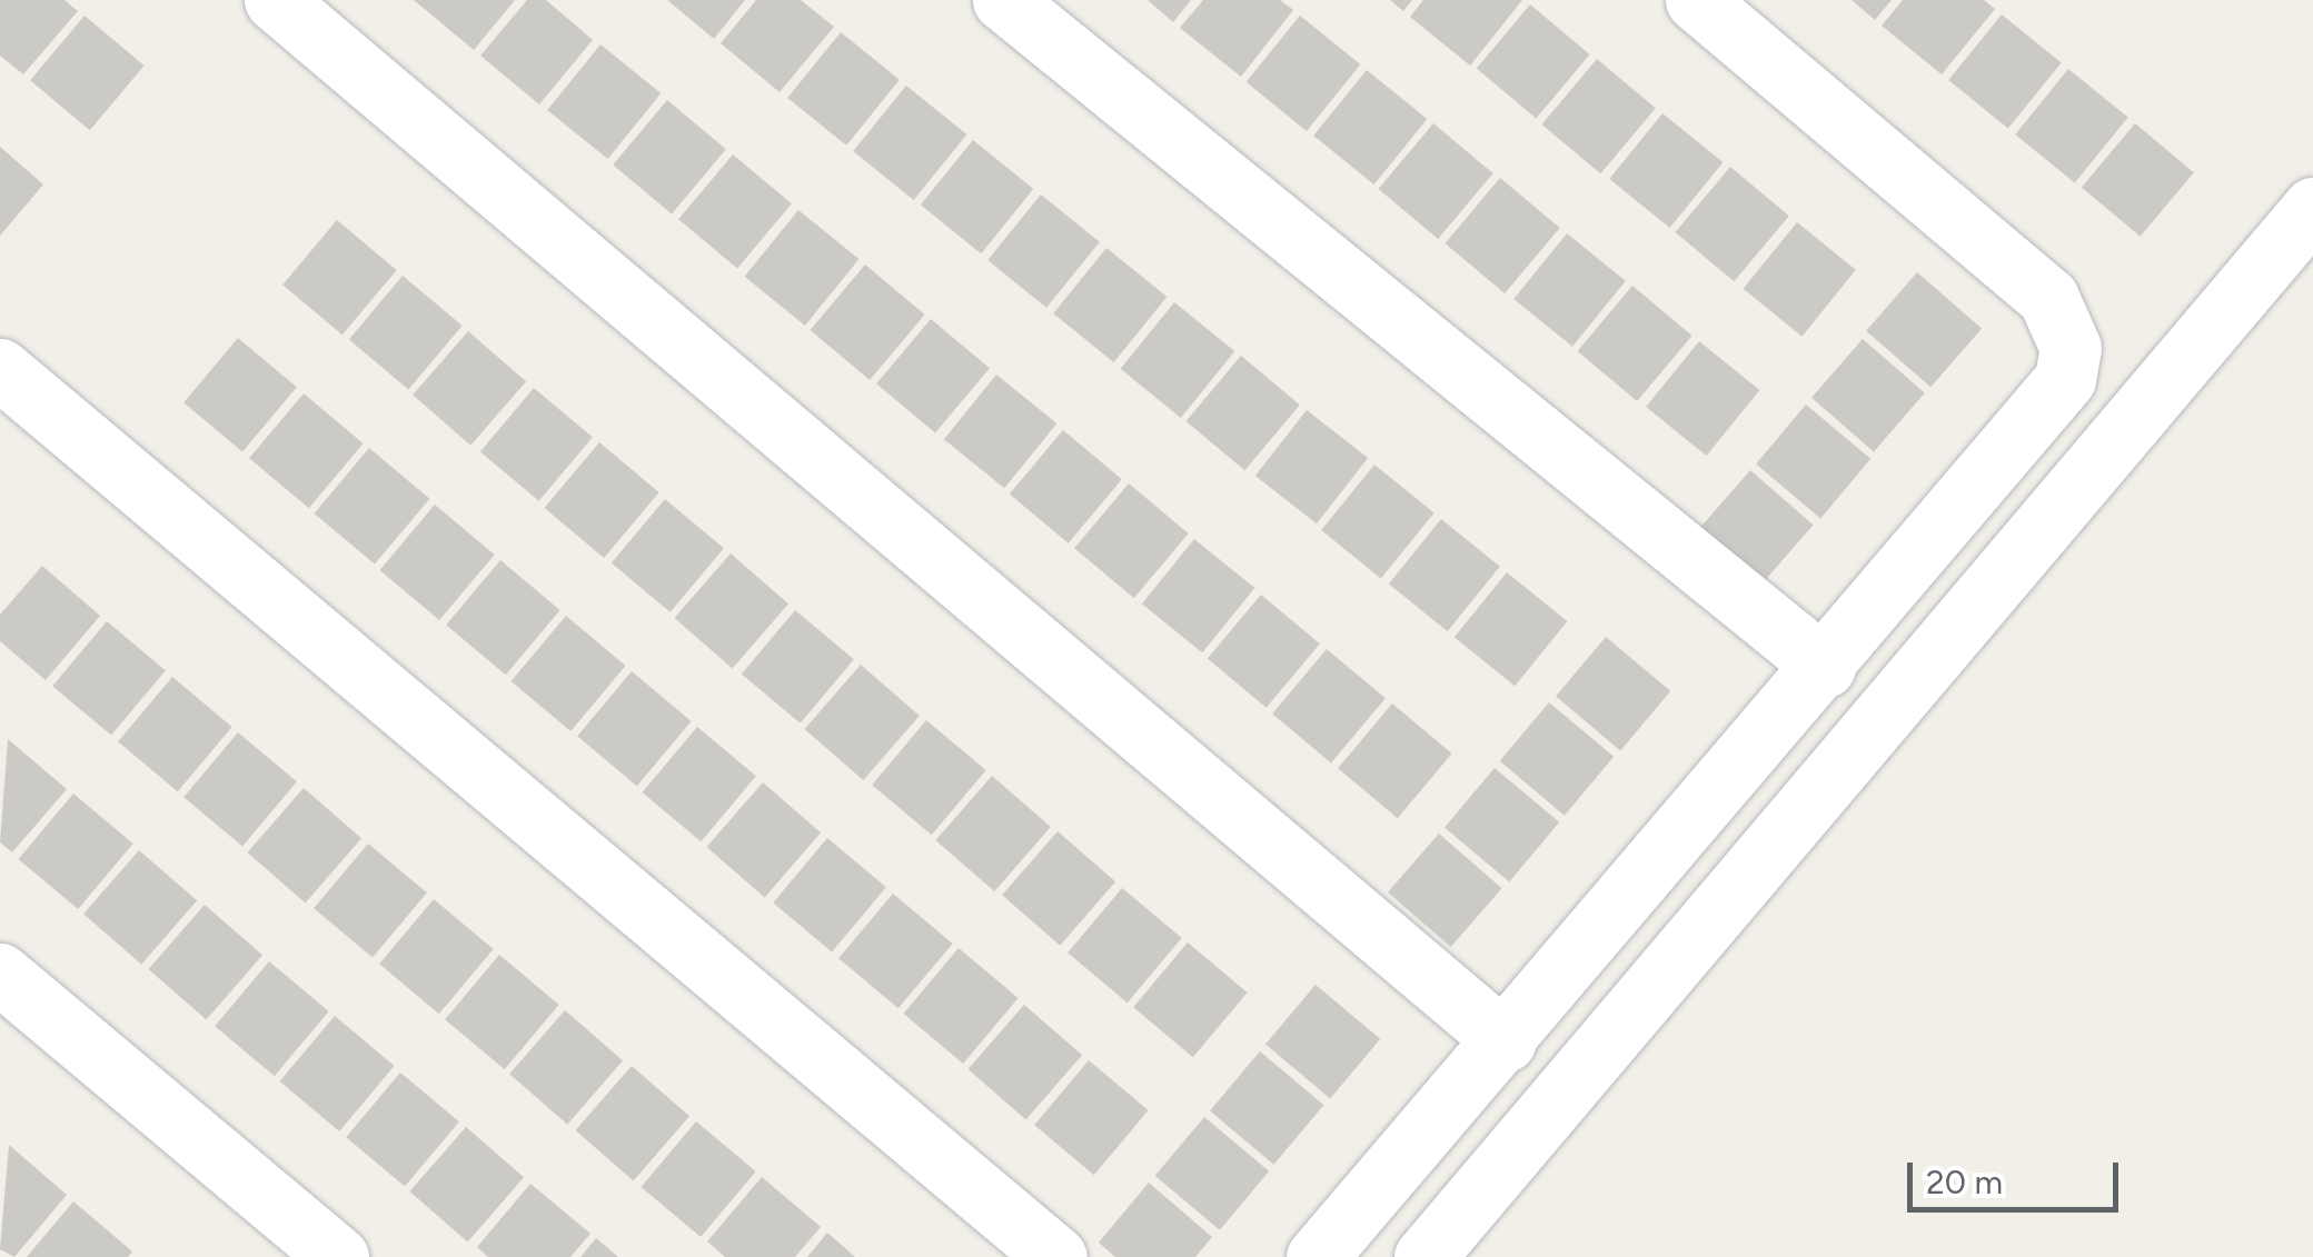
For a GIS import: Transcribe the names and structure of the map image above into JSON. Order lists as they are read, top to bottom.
{
  "scale_bar": "20 m"
}
